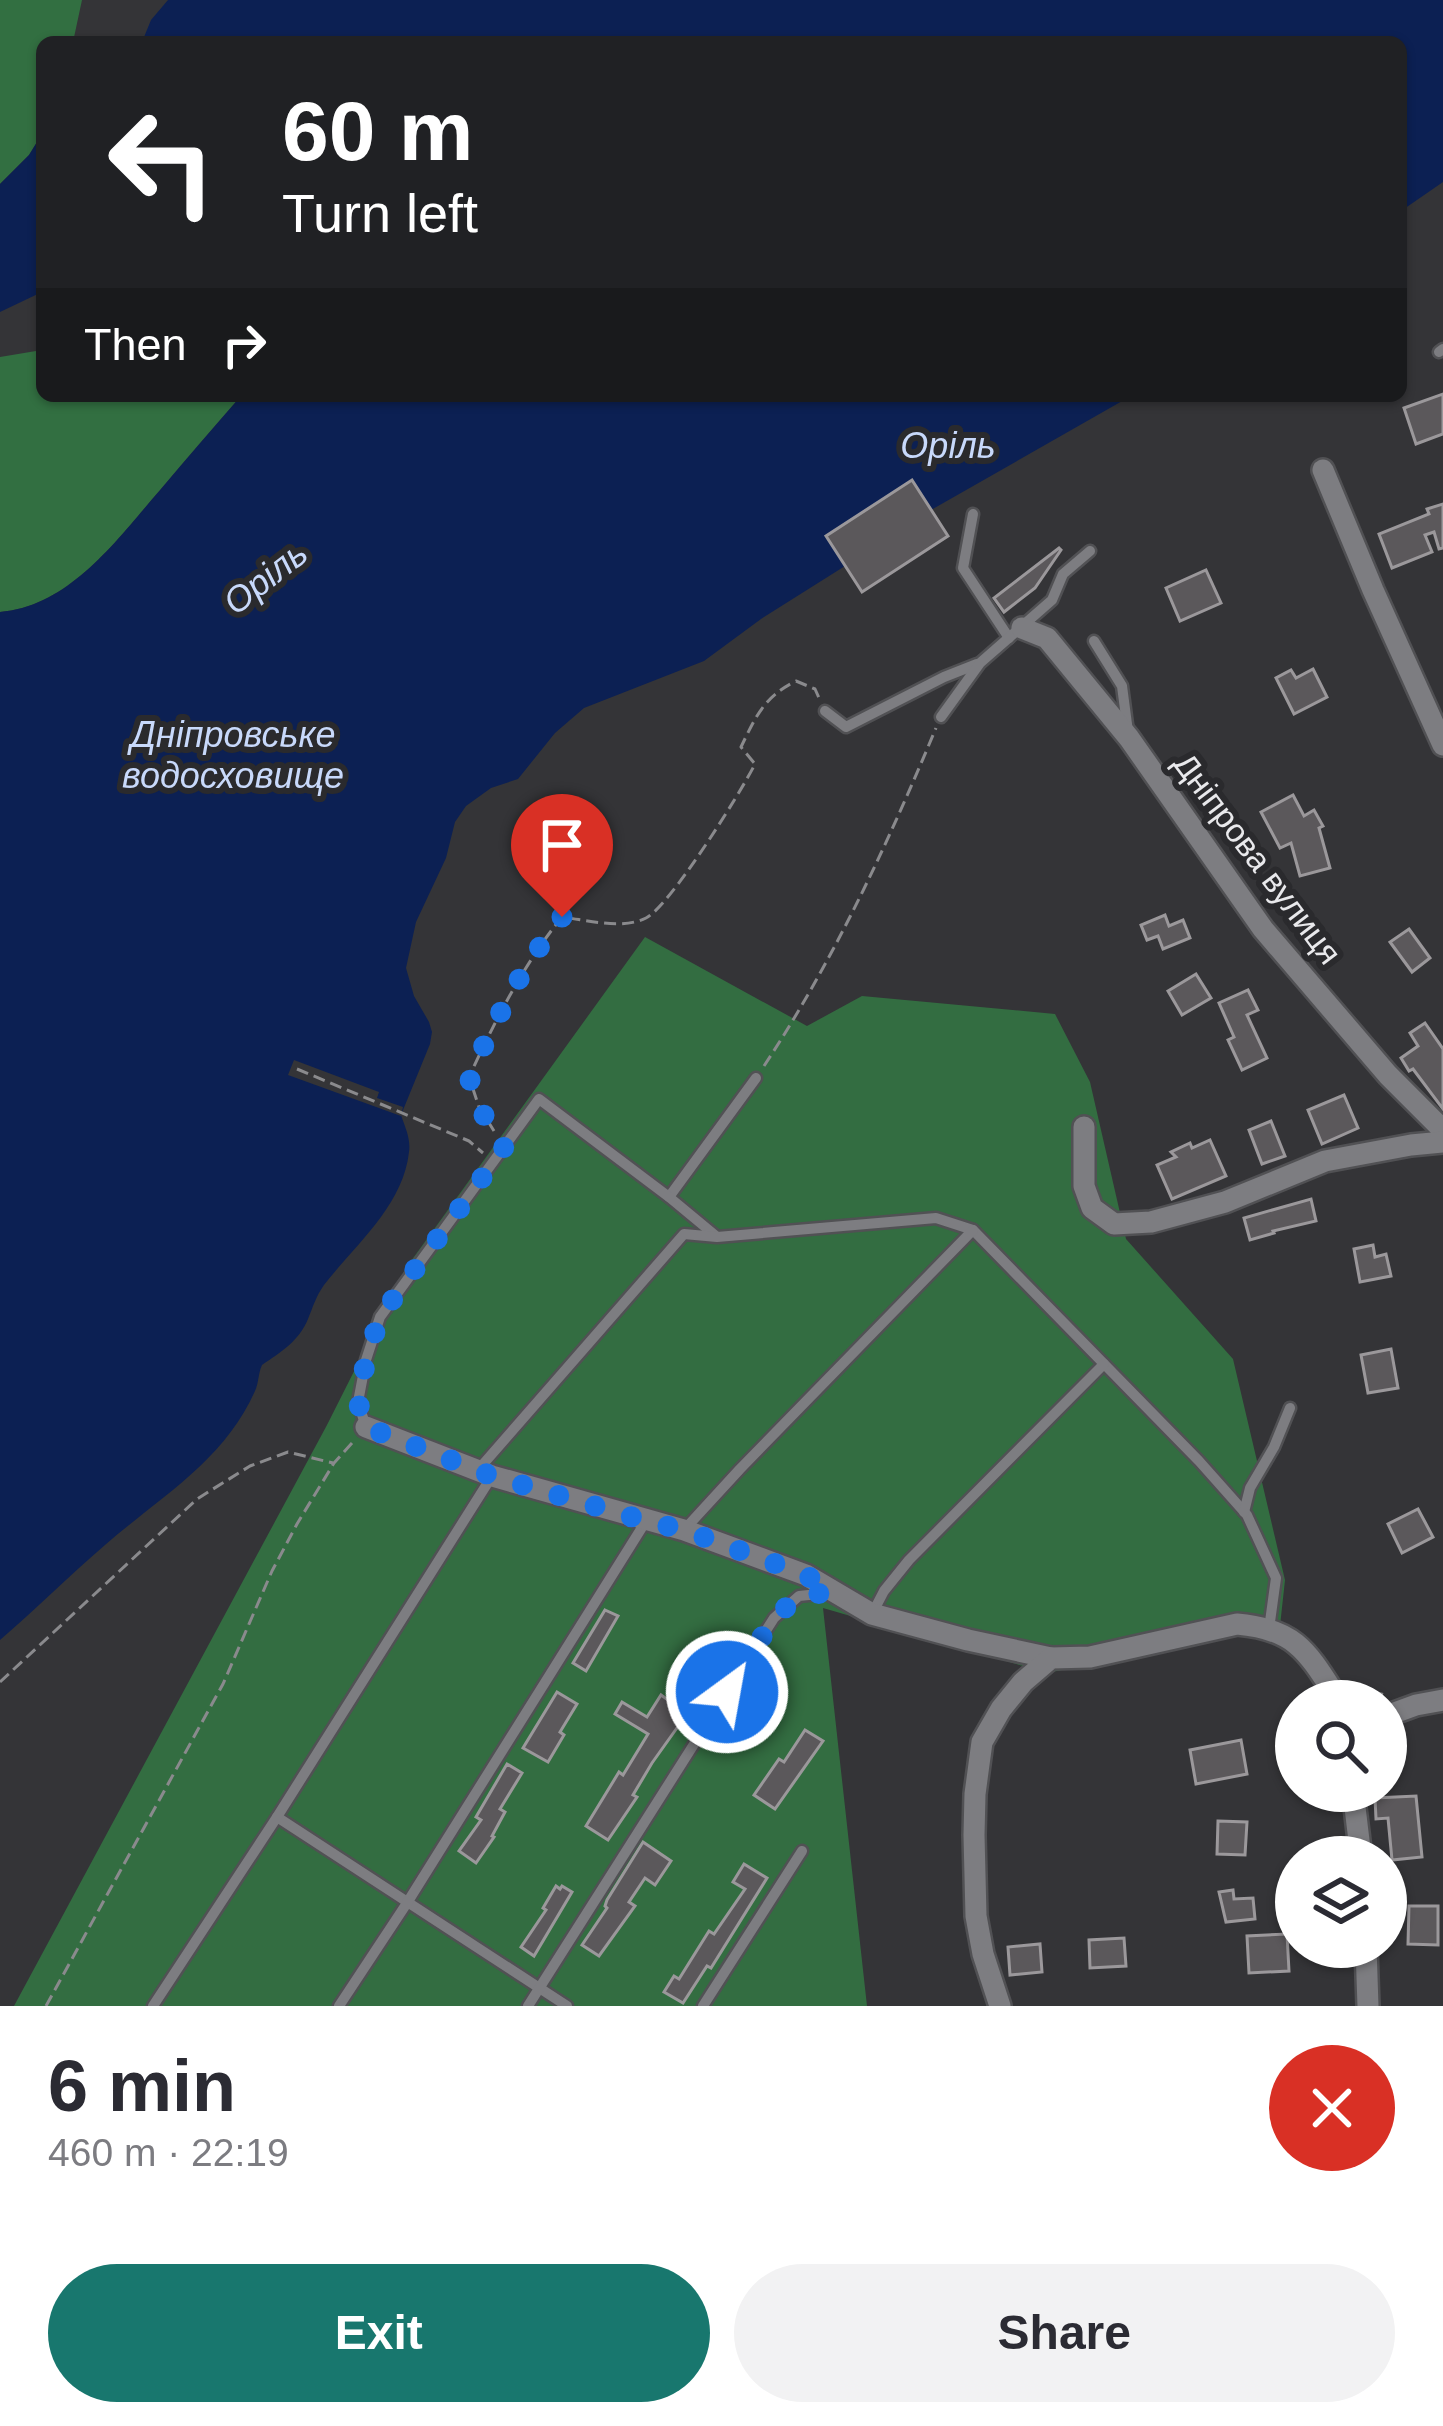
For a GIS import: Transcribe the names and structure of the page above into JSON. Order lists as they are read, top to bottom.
{
  "streets": {
    "street": ["Дніпрова вулиця"]
  },
  "water": ["Орiль", "Оріль", "Дніпровське водосховище"],
  "page": {
    "turn": ["60 m", "Turn left"],
    "then": "Then",
    "heading": ["6 min", "460 m · 22:19"],
    "buttons": ["Exit", "Share"]
  }
}
